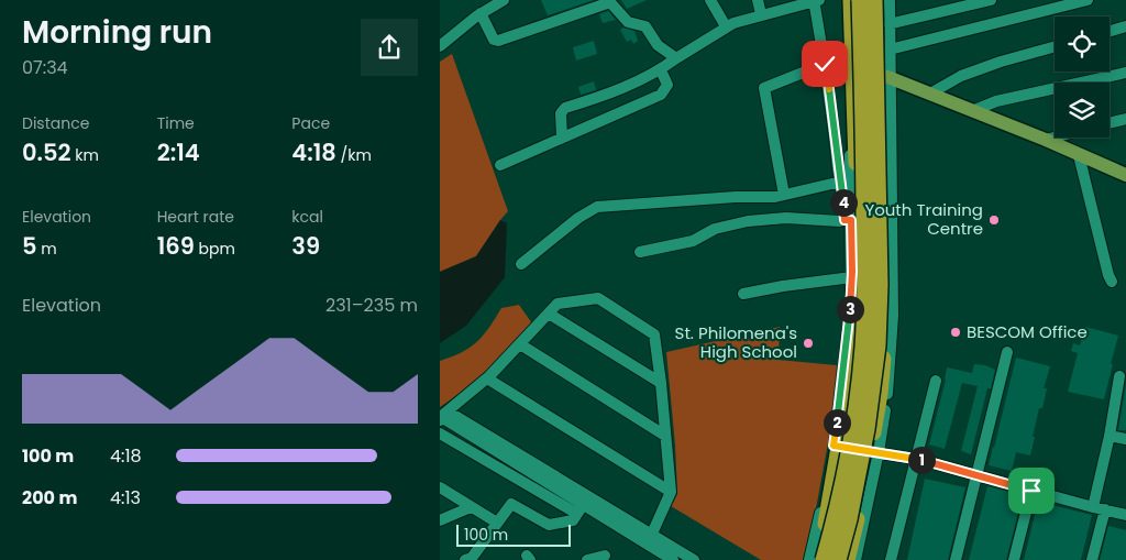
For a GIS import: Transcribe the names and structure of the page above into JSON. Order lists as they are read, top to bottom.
{
  "places": ["Youth Training Centre", "BESCOM Office", "St. Philomena's High School"],
  "scale_bar": "100 m",
  "page": {
    "heading": ["Morning run", "07:34"],
    "stats": [
      ["Distance", "0.52 km"],
      ["Time", "2:14"],
      ["Pace", "4:18 /km"],
      ["Elevation", "5 m"],
      ["Heart rate", "169 bpm"],
      ["kcal", "39"]
    ],
    "pins": [
      "4",
      "3",
      "2",
      "1"
    ],
    "chart": ["Elevation", "231–235 m"],
    "list": [
      {
        "name": "100 m",
        "note": "4:18"
      },
      {
        "name": "200 m",
        "note": "4:13"
      }
    ],
    "scale": "100 m"
  }
}
